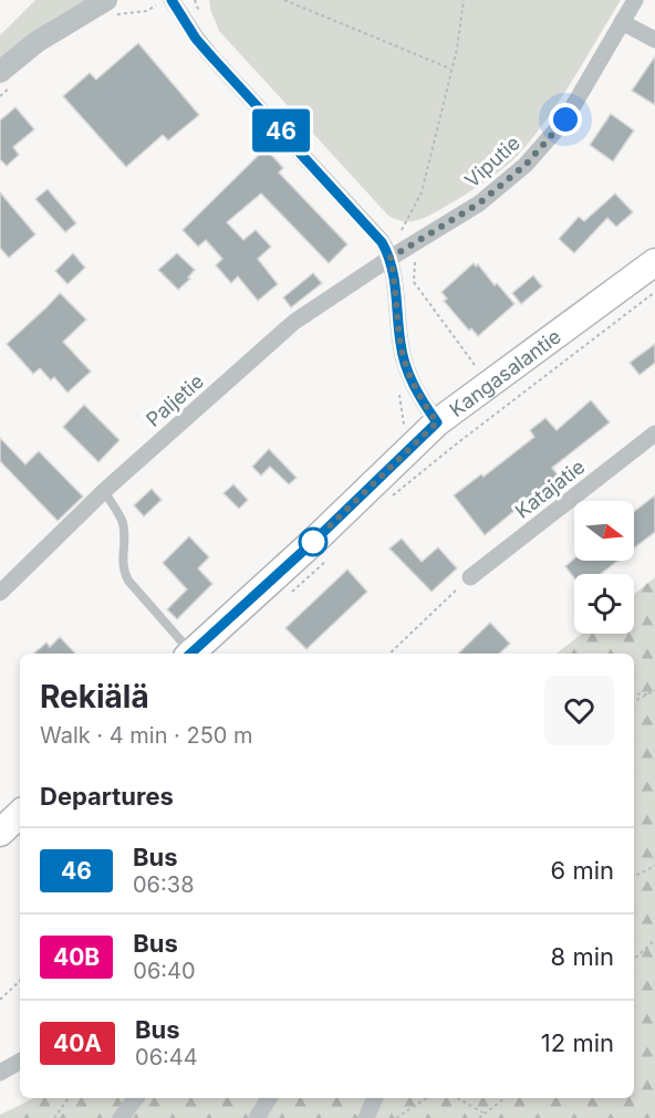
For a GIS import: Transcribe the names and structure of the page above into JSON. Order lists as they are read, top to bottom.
{
  "streets": {
    "main road": ["Kangasalantie"],
    "street": ["Viputie", "Paljetie", "Katajatie"]
  },
  "crossings": [
    ["Viputie", "Paljetie"]
  ],
  "lines": ["bus line 46"],
  "north": "right",
  "page": {
    "on_map": "46",
    "heading": [
      ["Rekiälä", "Walk · 4 min · 250 m"],
      "Departures"
    ],
    "list": [
      {
        "mark": "46",
        "name": "Bus",
        "note": "06:38",
        "value": "6 min"
      },
      {
        "mark": "40B",
        "name": "Bus",
        "note": "06:40",
        "value": "8 min"
      },
      {
        "mark": "40A",
        "name": "Bus",
        "note": "06:44",
        "value": "12 min"
      }
    ]
  }
}
